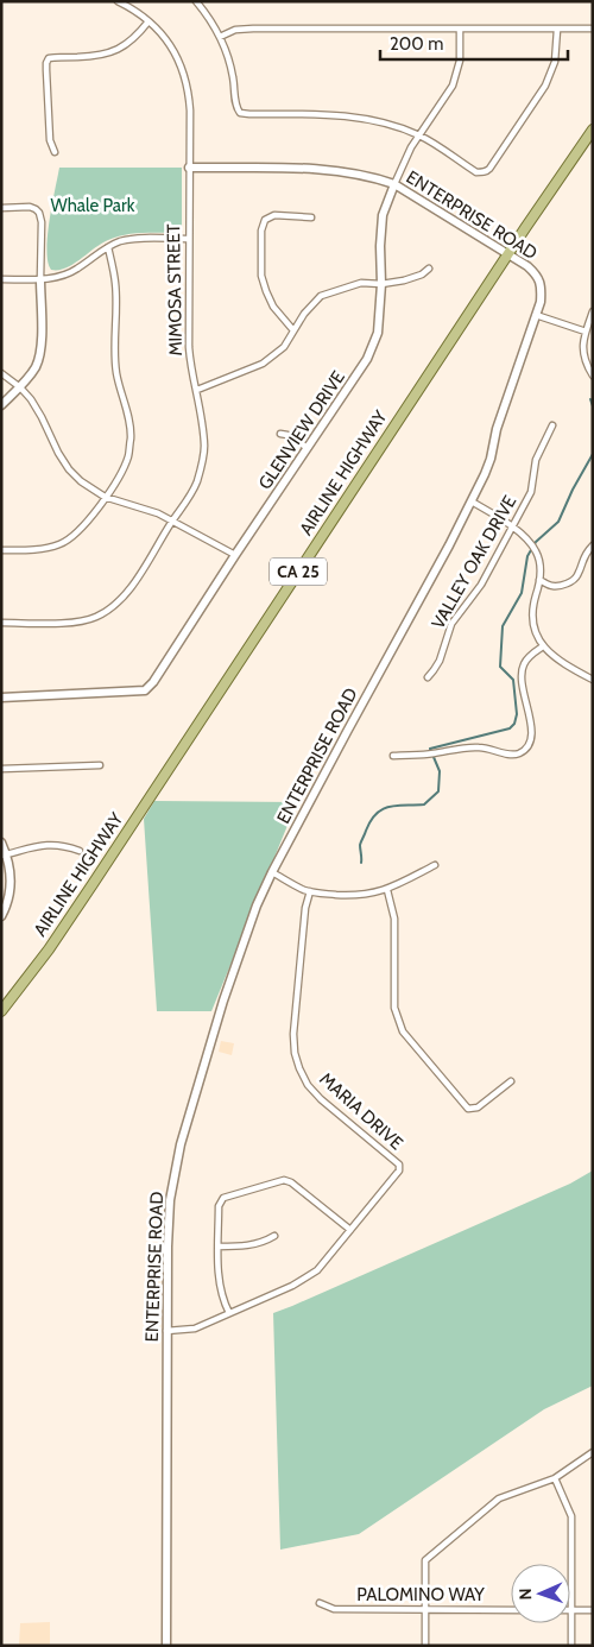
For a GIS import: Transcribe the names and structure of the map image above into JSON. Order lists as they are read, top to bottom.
{
  "streets": {
    "main road": ["AIRLINE HIGHWAY", "CA 25"],
    "street": [
      "ENTERPRISE ROAD",
      "MIMOSA STREET",
      "GLENVIEW DRIVE",
      "VALLEY OAK DRIVE",
      "MARIA DRIVE",
      "PALOMINO WAY"
    ]
  },
  "crossings": [
    ["ENTERPRISE ROAD", "MIMOSA STREET"],
    ["ENTERPRISE ROAD", "GLENVIEW DRIVE"],
    ["ENTERPRISE ROAD", "AIRLINE HIGHWAY"],
    ["ENTERPRISE ROAD", "MARIA DRIVE"]
  ],
  "parks": ["Whale Park"],
  "scale_bar": "200 m",
  "north": "left"
}
